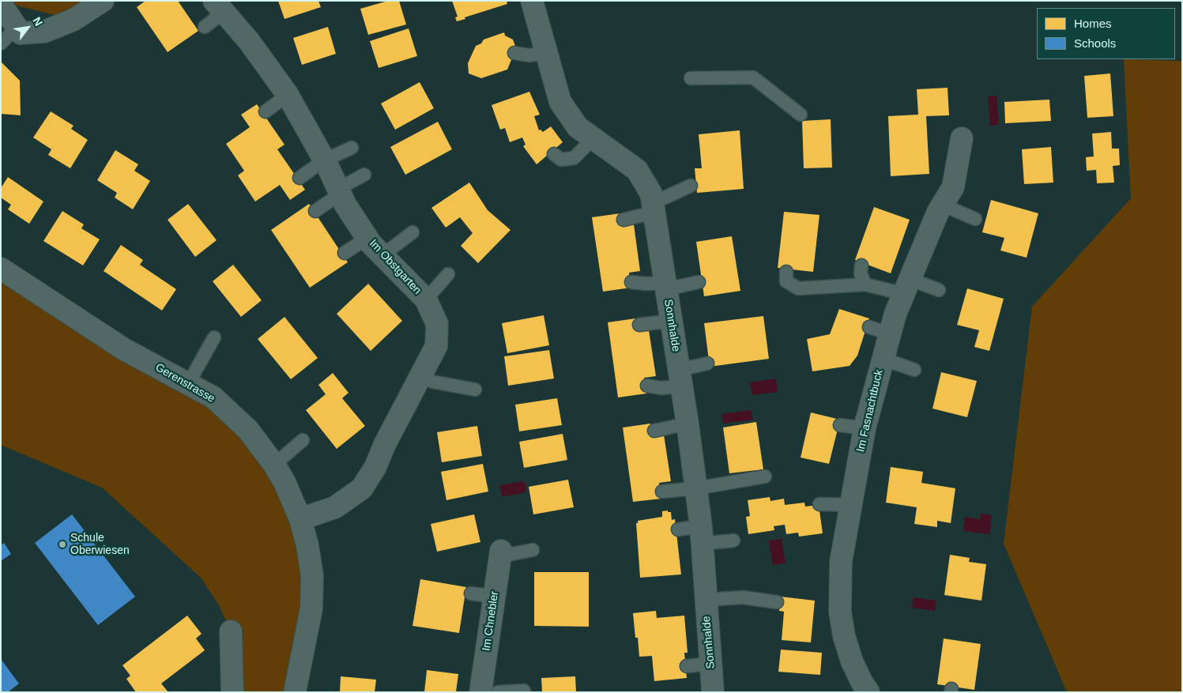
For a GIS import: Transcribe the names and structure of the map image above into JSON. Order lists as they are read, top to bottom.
{
  "streets": {
    "street": [
      "Im Obstgarten",
      "Sonnhalde",
      "Gerenstrasse",
      "Im Fasnachtbuck",
      "Im Chnebler"
    ]
  },
  "crossings": [
    ["Im Obstgarten", "Gerenstrasse"]
  ],
  "places": ["Schule Oberwiesen"],
  "legend": ["Homes", "Schools"],
  "north": "top right"
}
